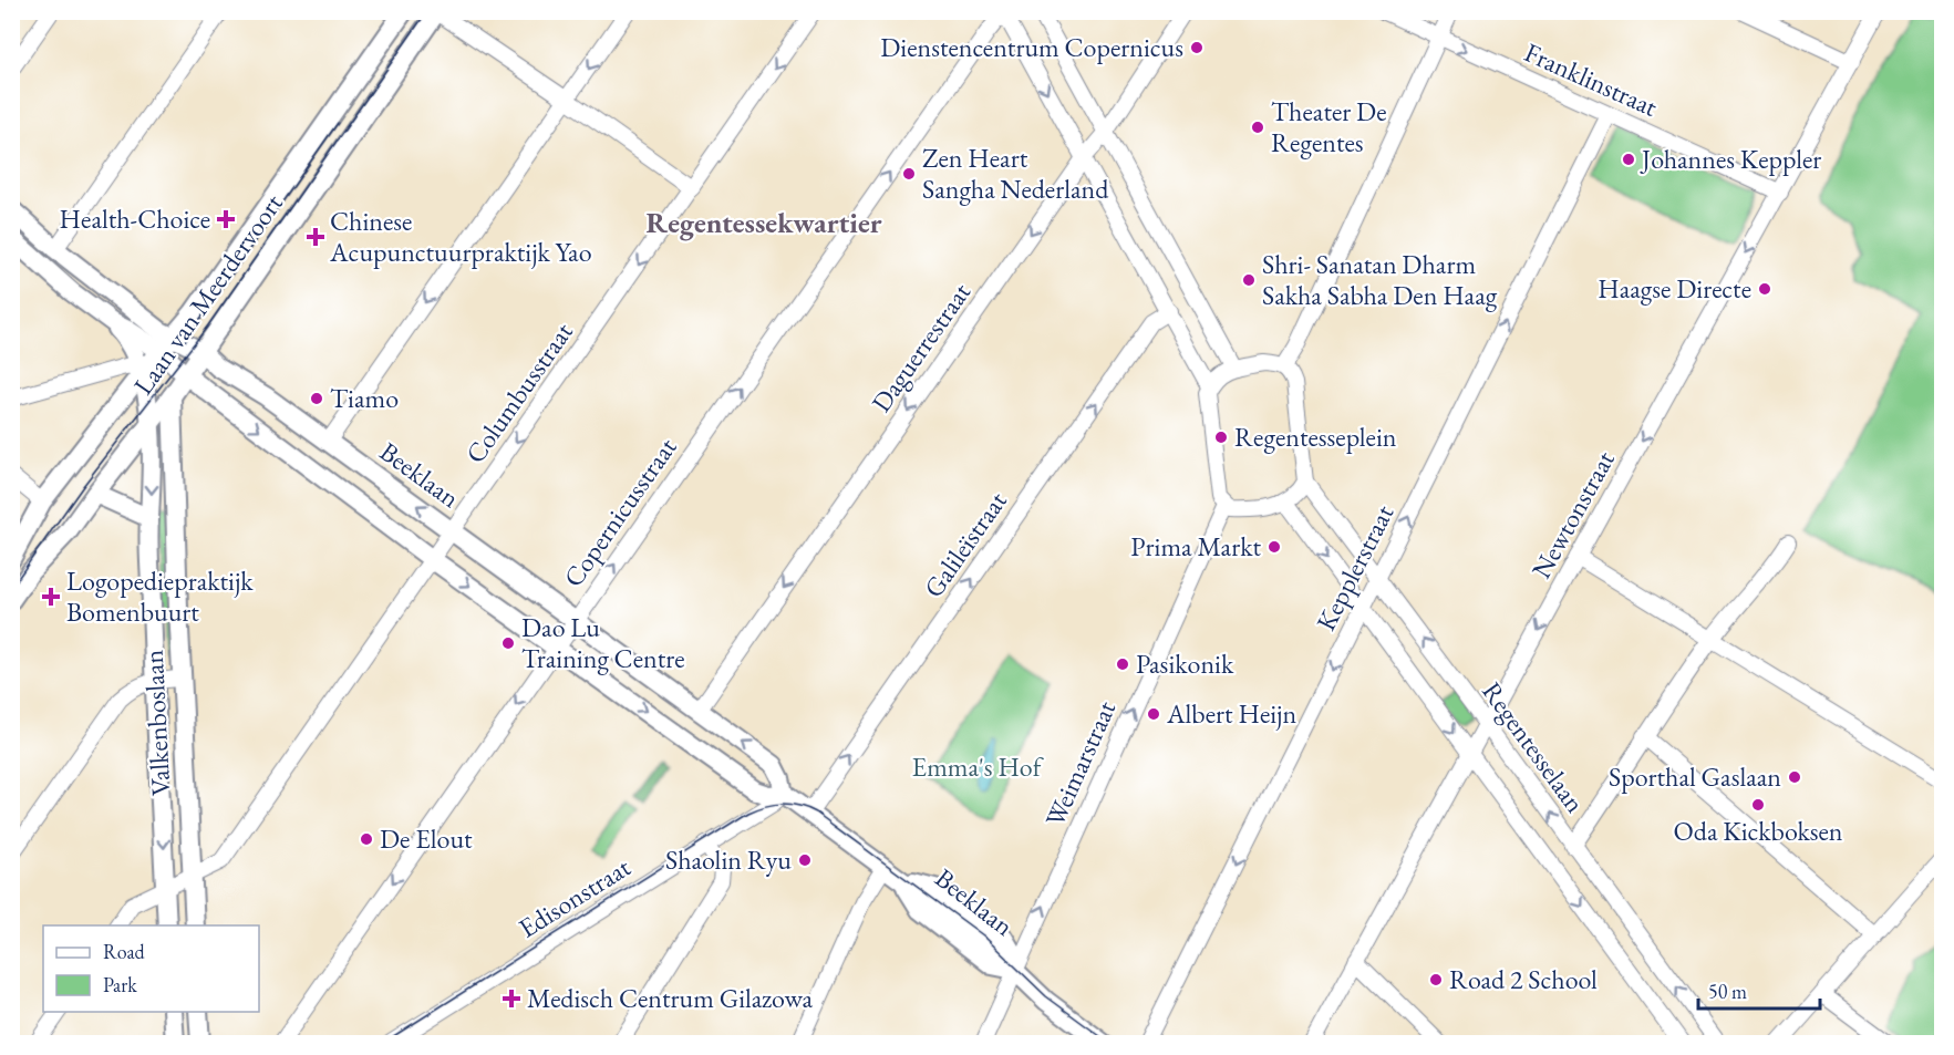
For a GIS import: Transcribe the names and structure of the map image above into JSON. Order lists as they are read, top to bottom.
{
  "streets": {
    "street": [
      "Franklinstraat",
      "Laan van Meerdervoort",
      "Daguerrestraat",
      "Columbusstraat",
      "Beeklaan",
      "Copernicusstraat",
      "Newtonstraat",
      "Galileïstraat",
      "Kepplerstraat",
      "Valkenboslaan",
      "Regentesselaan",
      "Weimarstraat",
      "Edisonstraat"
    ]
  },
  "crossings": [
    ["Franklinstraat", "Newtonstraat"],
    ["Franklinstraat", "Kepplerstraat"],
    ["Laan van Meerdervoort", "Beeklaan"],
    ["Laan van Meerdervoort", "Valkenboslaan"],
    ["Daguerrestraat", "Beeklaan"],
    ["Columbusstraat", "Beeklaan"],
    ["Columbusstraat", "Valkenboslaan"],
    ["Beeklaan", "Copernicusstraat"],
    ["Beeklaan", "Galileïstraat"],
    ["Beeklaan", "Valkenboslaan"],
    ["Beeklaan", "Weimarstraat"],
    ["Beeklaan", "Edisonstraat"],
    ["Newtonstraat", "Regentesselaan"],
    ["Kepplerstraat", "Regentesselaan"],
    ["Regentesselaan", "Weimarstraat"]
  ],
  "one_way": [
    "Franklinstraat",
    "Daguerrestraat",
    "Columbusstraat",
    "Newtonstraat",
    "Galileïstraat",
    "Weimarstraat"
  ],
  "districts": ["Regentessekwartier"],
  "parks": ["Emma's Hof"],
  "places": {
    "other": [
      "Dienstencentrum Copernicus",
      "Theater De Regentes",
      "Johannes Keppler",
      "Zen Heart Sangha Nederland",
      "Shri- Sanatan Dharm Sakha Sabha Den Haag",
      "Haagse Directe",
      "Tiamo",
      "Regentesseplein",
      "Prima Markt",
      "Dao Lu Training Centre",
      "Pasikonik",
      "Albert Heijn",
      "Sporthal Gaslaan",
      "Oda Kickboksen",
      "De Elout",
      "Shaolin Ryu",
      "Road 2 School"
    ],
    "health": [
      "Health-Choice",
      "Chinese Acupunctuurpraktijk Yao",
      "Logopediepraktijk Bomenbuurt",
      "Medisch Centrum Gilazowa"
    ]
  },
  "legend": ["Road", "Park"],
  "scale_bar": "50 m"
}
